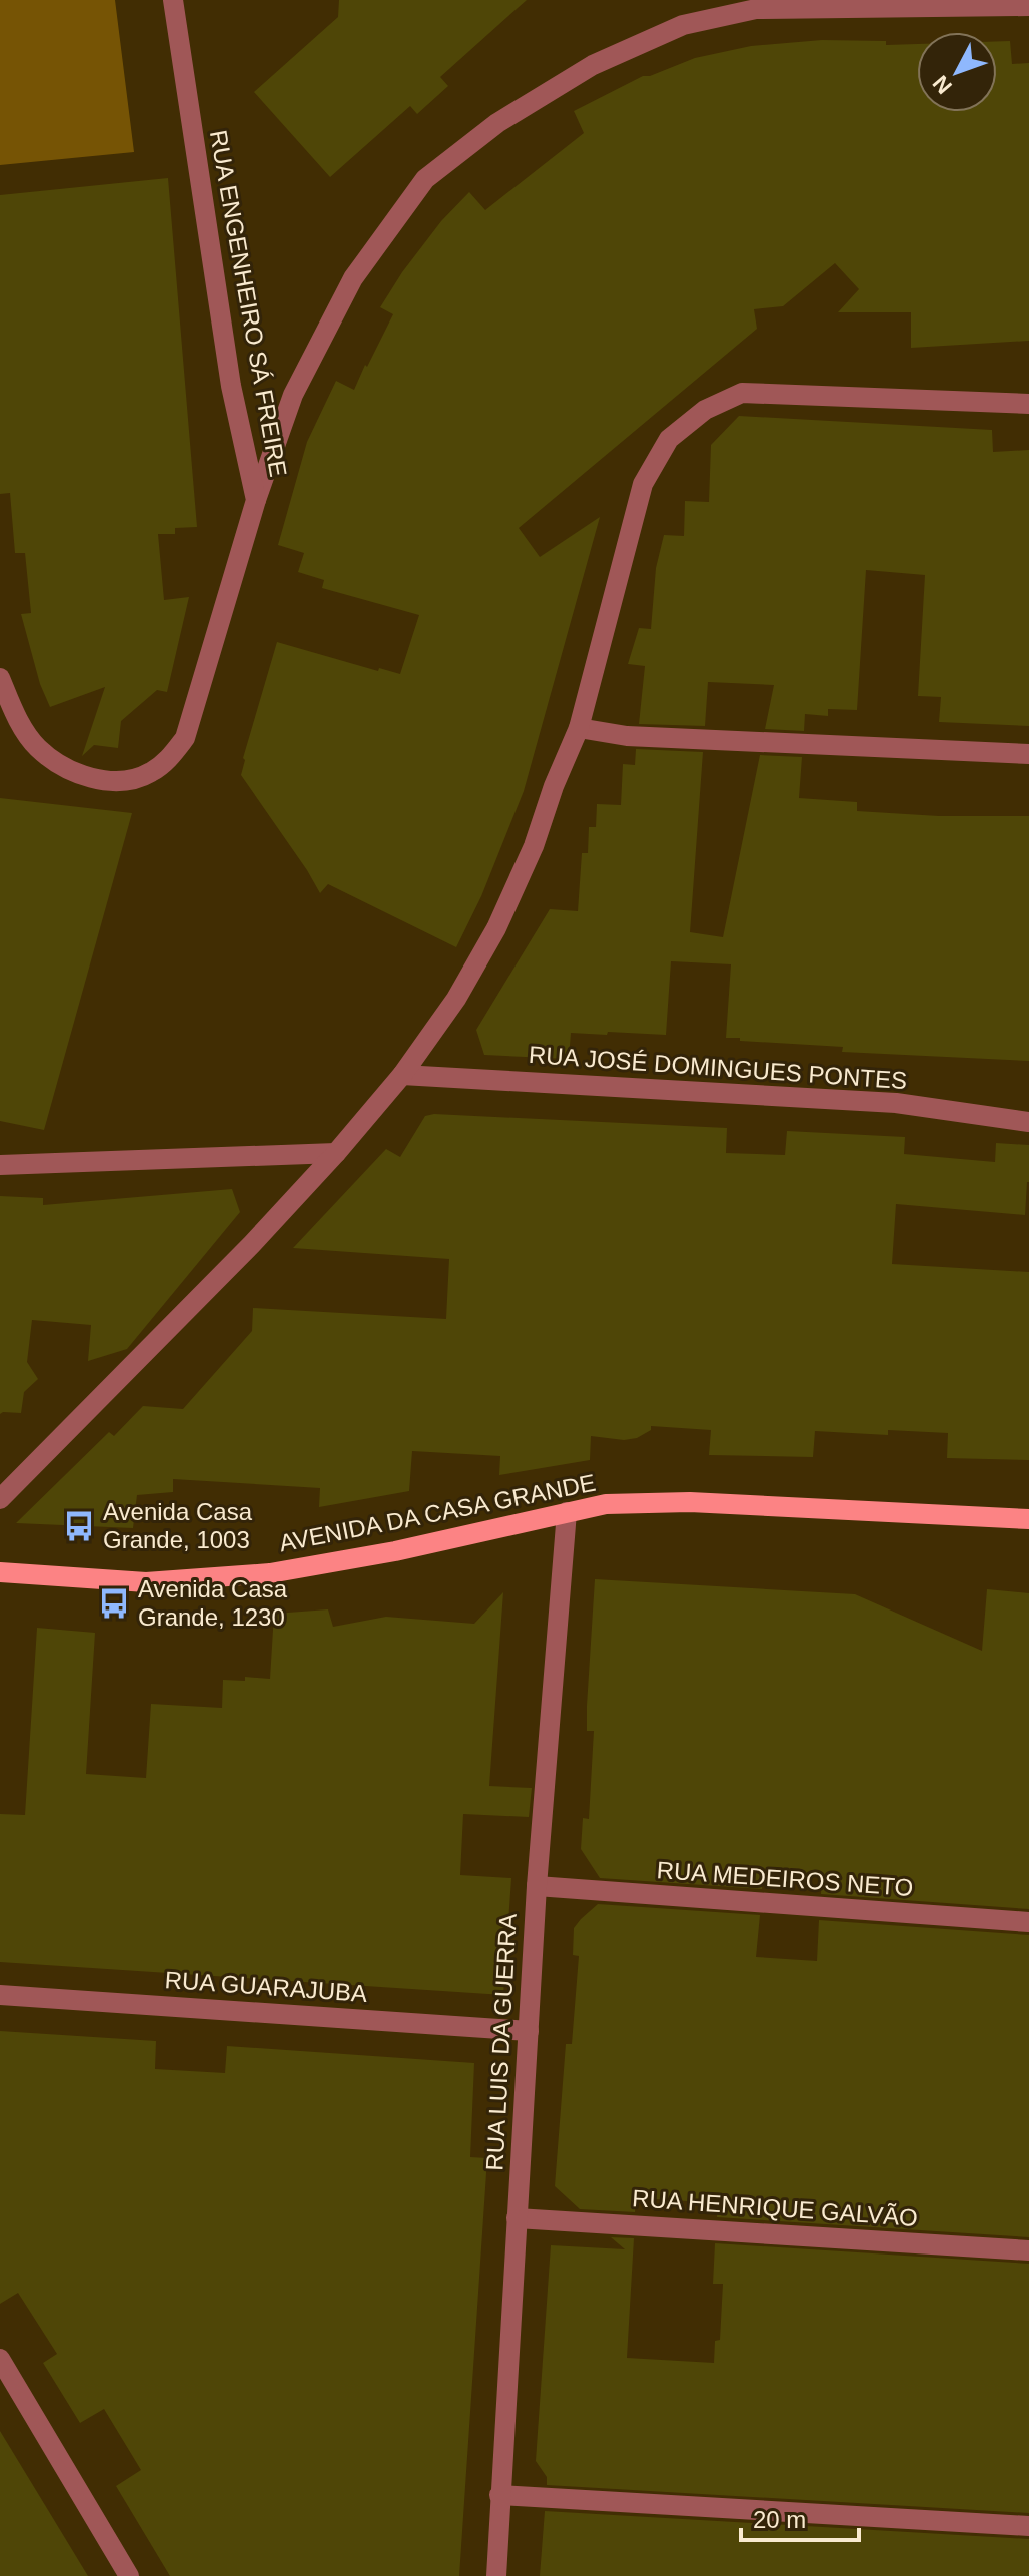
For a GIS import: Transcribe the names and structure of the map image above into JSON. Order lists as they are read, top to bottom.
{
  "streets": {
    "main road": ["AVENIDA DA CASA GRANDE"],
    "street": [
      "RUA ENGENHEIRO SÁ FREIRE",
      "RUA JOSÉ DOMINGUES PONTES",
      "RUA MEDEIROS NETO",
      "RUA GUARAJUBA",
      "RUA LUIS DA GUERRA",
      "RUA HENRIQUE GALVÃO"
    ]
  },
  "crossings": [
    ["AVENIDA DA CASA GRANDE", "RUA LUIS DA GUERRA"],
    ["RUA MEDEIROS NETO", "RUA LUIS DA GUERRA"],
    ["RUA GUARAJUBA", "RUA LUIS DA GUERRA"],
    ["RUA LUIS DA GUERRA", "RUA HENRIQUE GALVÃO"]
  ],
  "places": {
    "bus stop": ["Avenida Casa Grande, 1003", "Avenida Casa Grande, 1230"]
  },
  "scale_bar": "20 m",
  "north": "bottom left"
}
